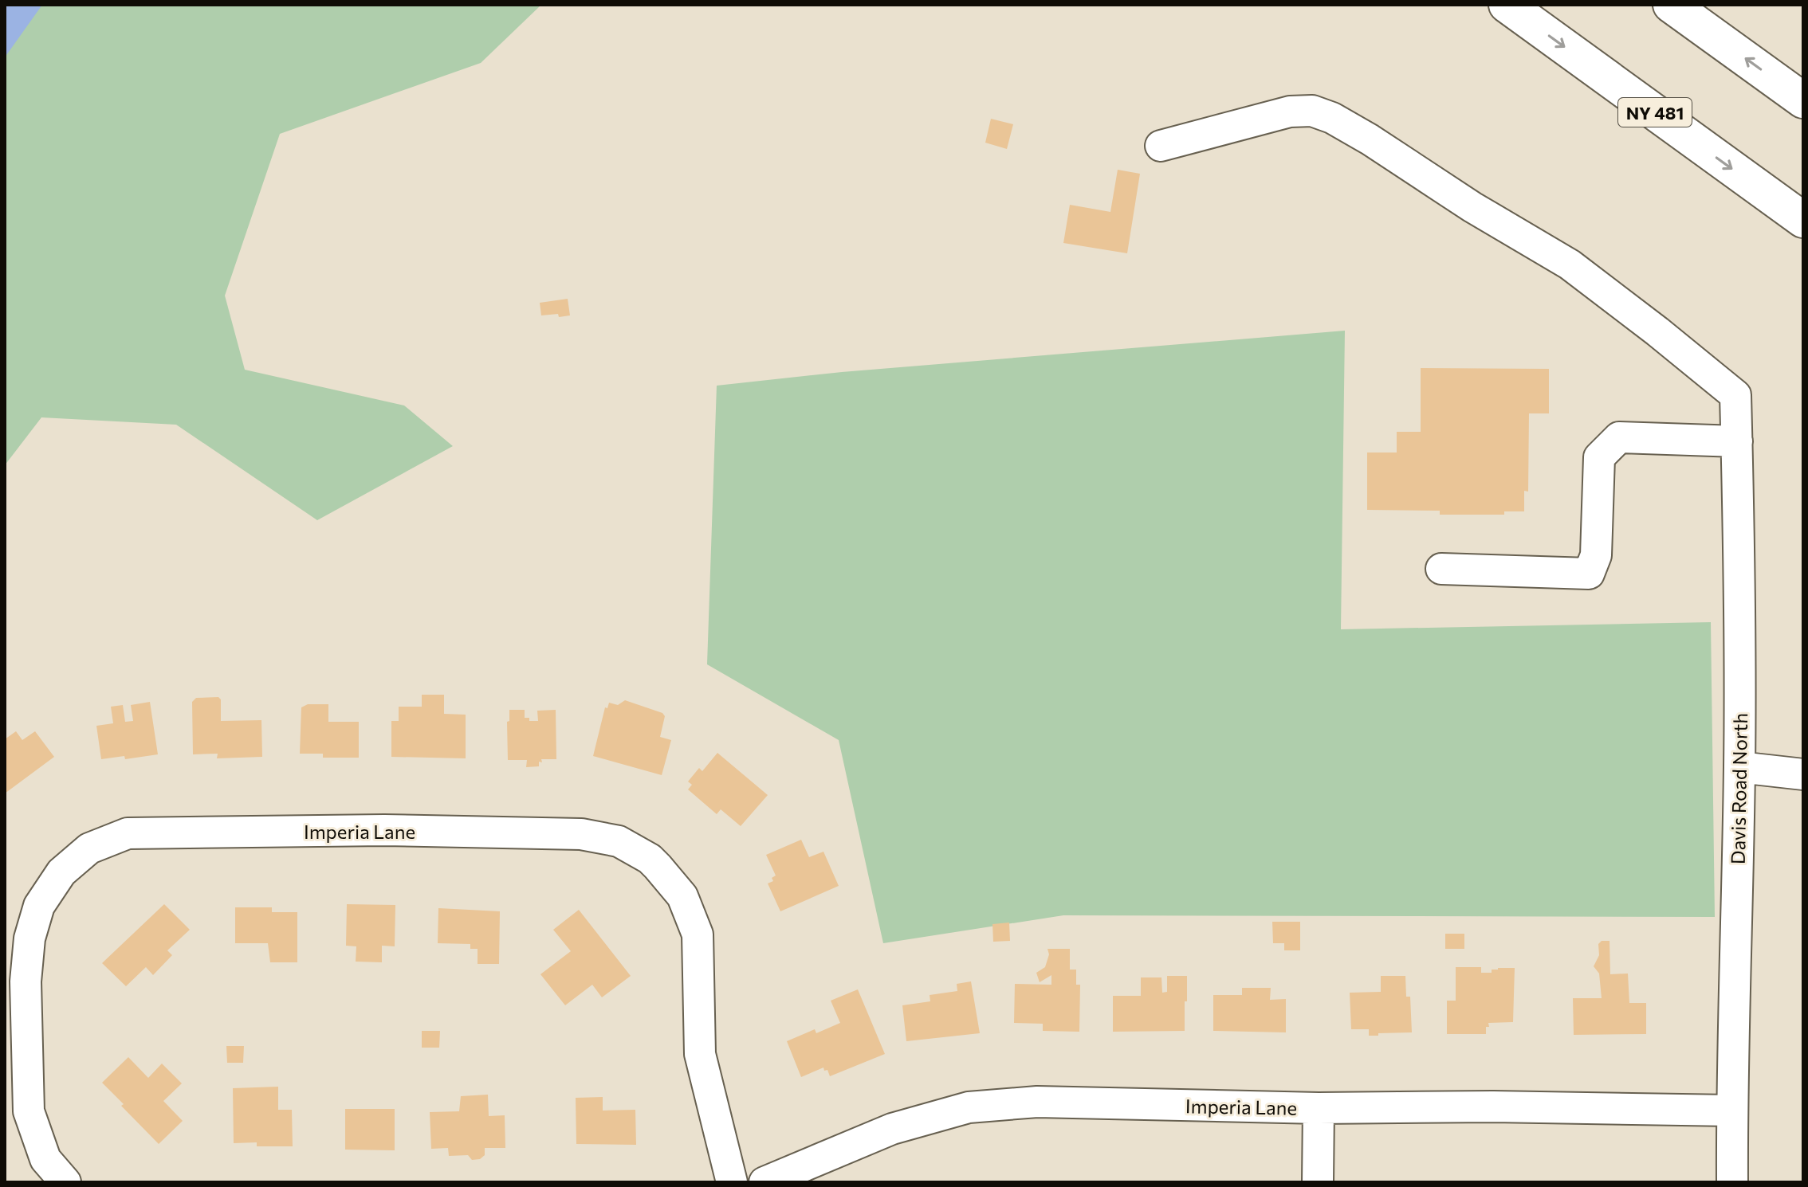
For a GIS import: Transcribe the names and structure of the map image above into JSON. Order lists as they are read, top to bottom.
{
  "streets": {
    "highway": ["NY 481"],
    "street": ["Davis Road North", "Imperia Lane"]
  },
  "crossings": [
    ["Davis Road North", "Imperia Lane"]
  ]
}
